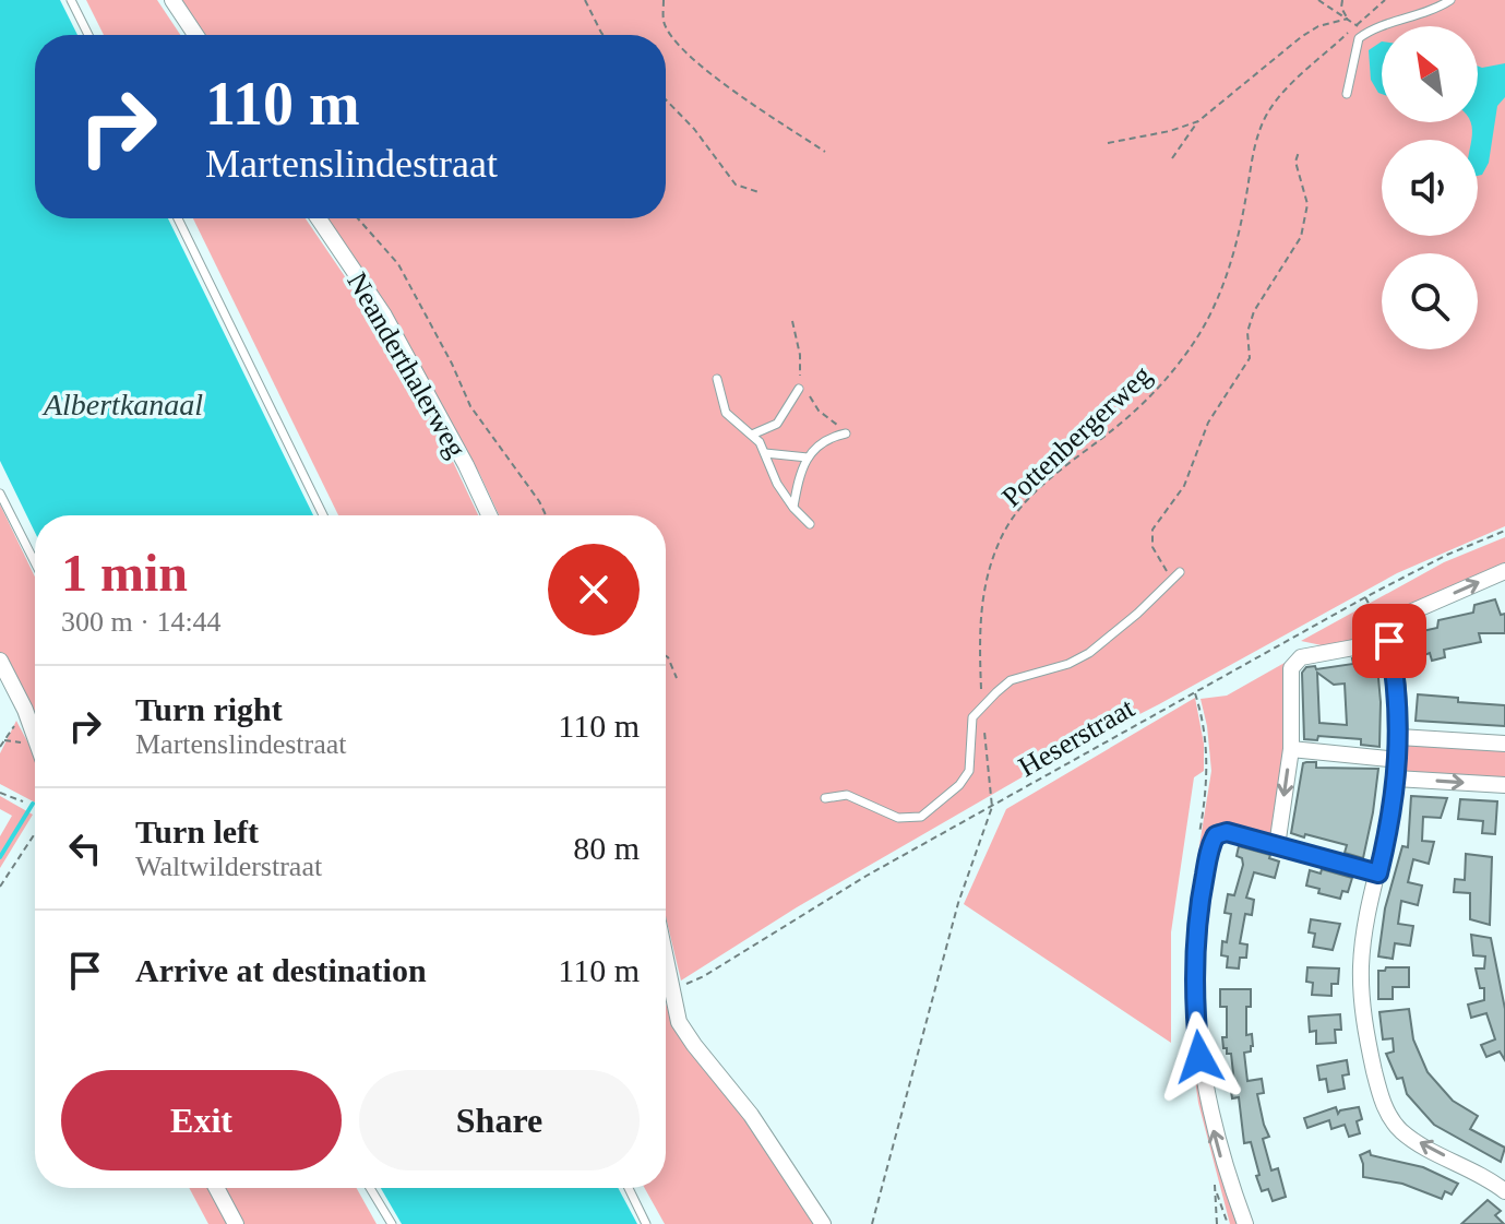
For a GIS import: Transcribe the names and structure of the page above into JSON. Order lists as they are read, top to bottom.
{
  "streets": {
    "street": ["Neanderthalerweg"],
    "path": ["Pottenbergerweg", "Heserstraat"]
  },
  "crossings": [
    ["Pottenbergerweg", "Heserstraat"]
  ],
  "water": ["Albertkanaal"],
  "north": "top left",
  "page": {
    "turn": ["110 m", "Martenslindestraat"],
    "heading": ["1 min", "300 m · 14:44"],
    "list": [
      {
        "name": "Turn right",
        "note": "Martenslindestraat",
        "value": "110 m"
      },
      {
        "name": "Turn left",
        "note": "Waltwilderstraat",
        "value": "80 m"
      },
      {
        "name": "Arrive at destination",
        "value": "110 m"
      }
    ],
    "buttons": ["Exit", "Share"]
  }
}
